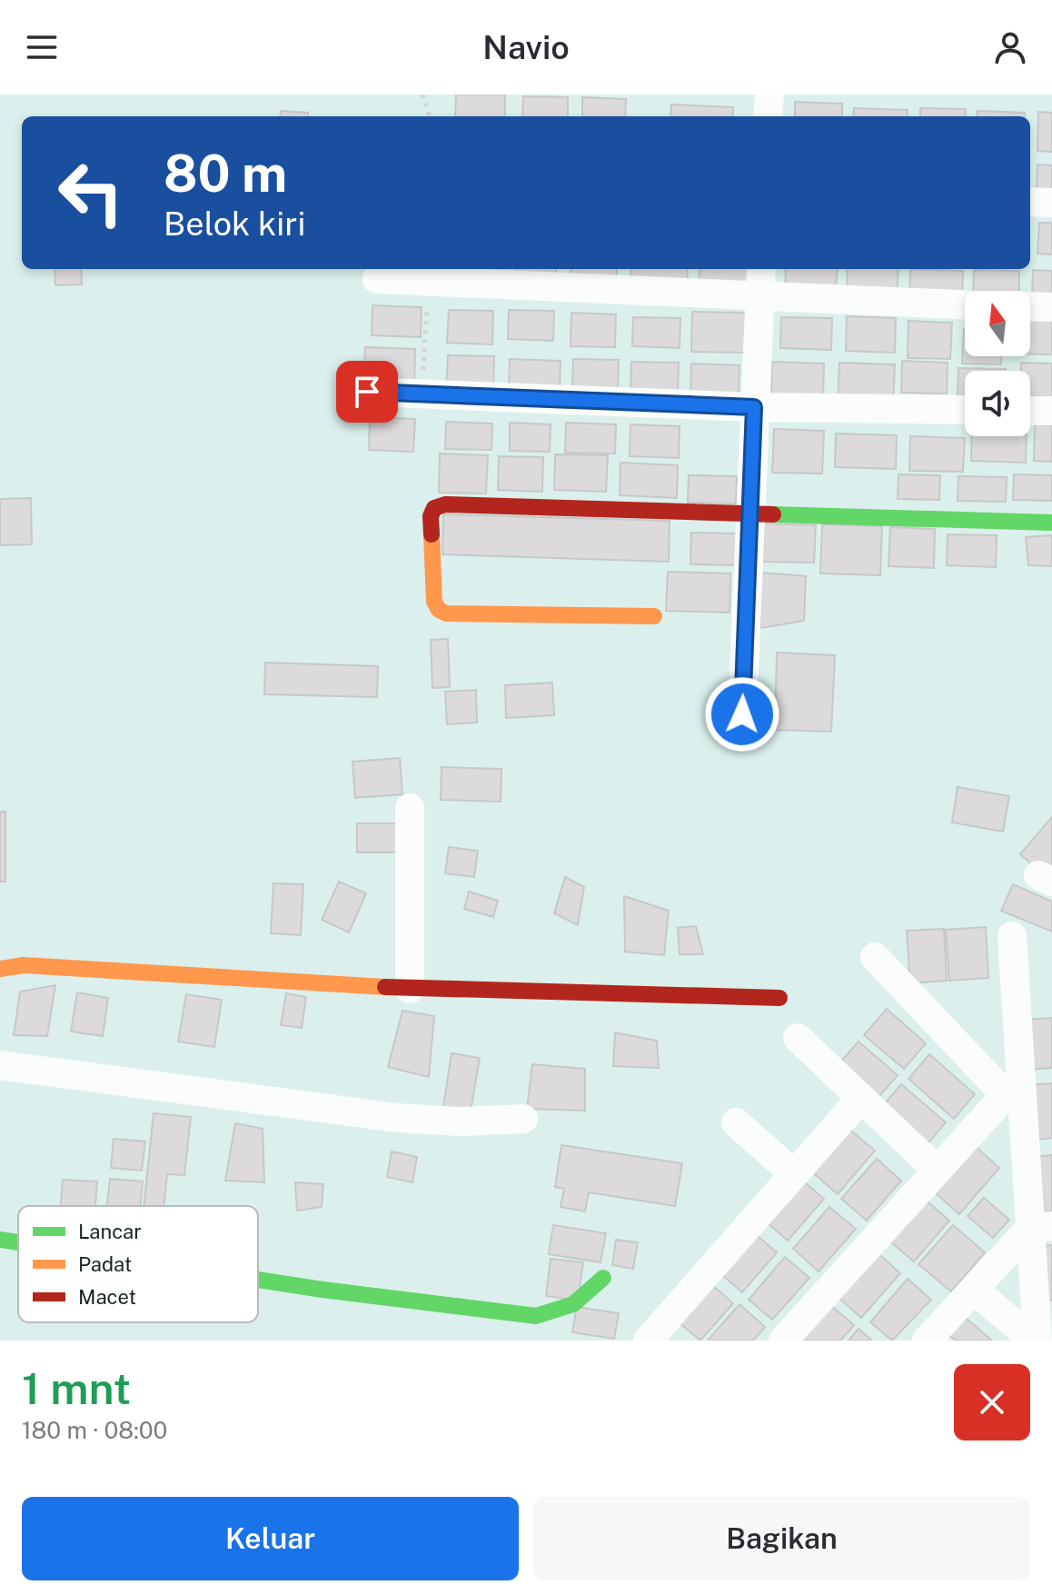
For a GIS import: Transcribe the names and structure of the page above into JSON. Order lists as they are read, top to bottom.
{
  "legend": ["Lancar", "Padat", "Macet"],
  "north": "top",
  "page": {
    "header": "Navio",
    "turn": ["80 m", "Belok kiri"],
    "heading": ["1 mnt", "180 m · 08:00"],
    "buttons": ["Keluar", "Bagikan"]
  }
}
